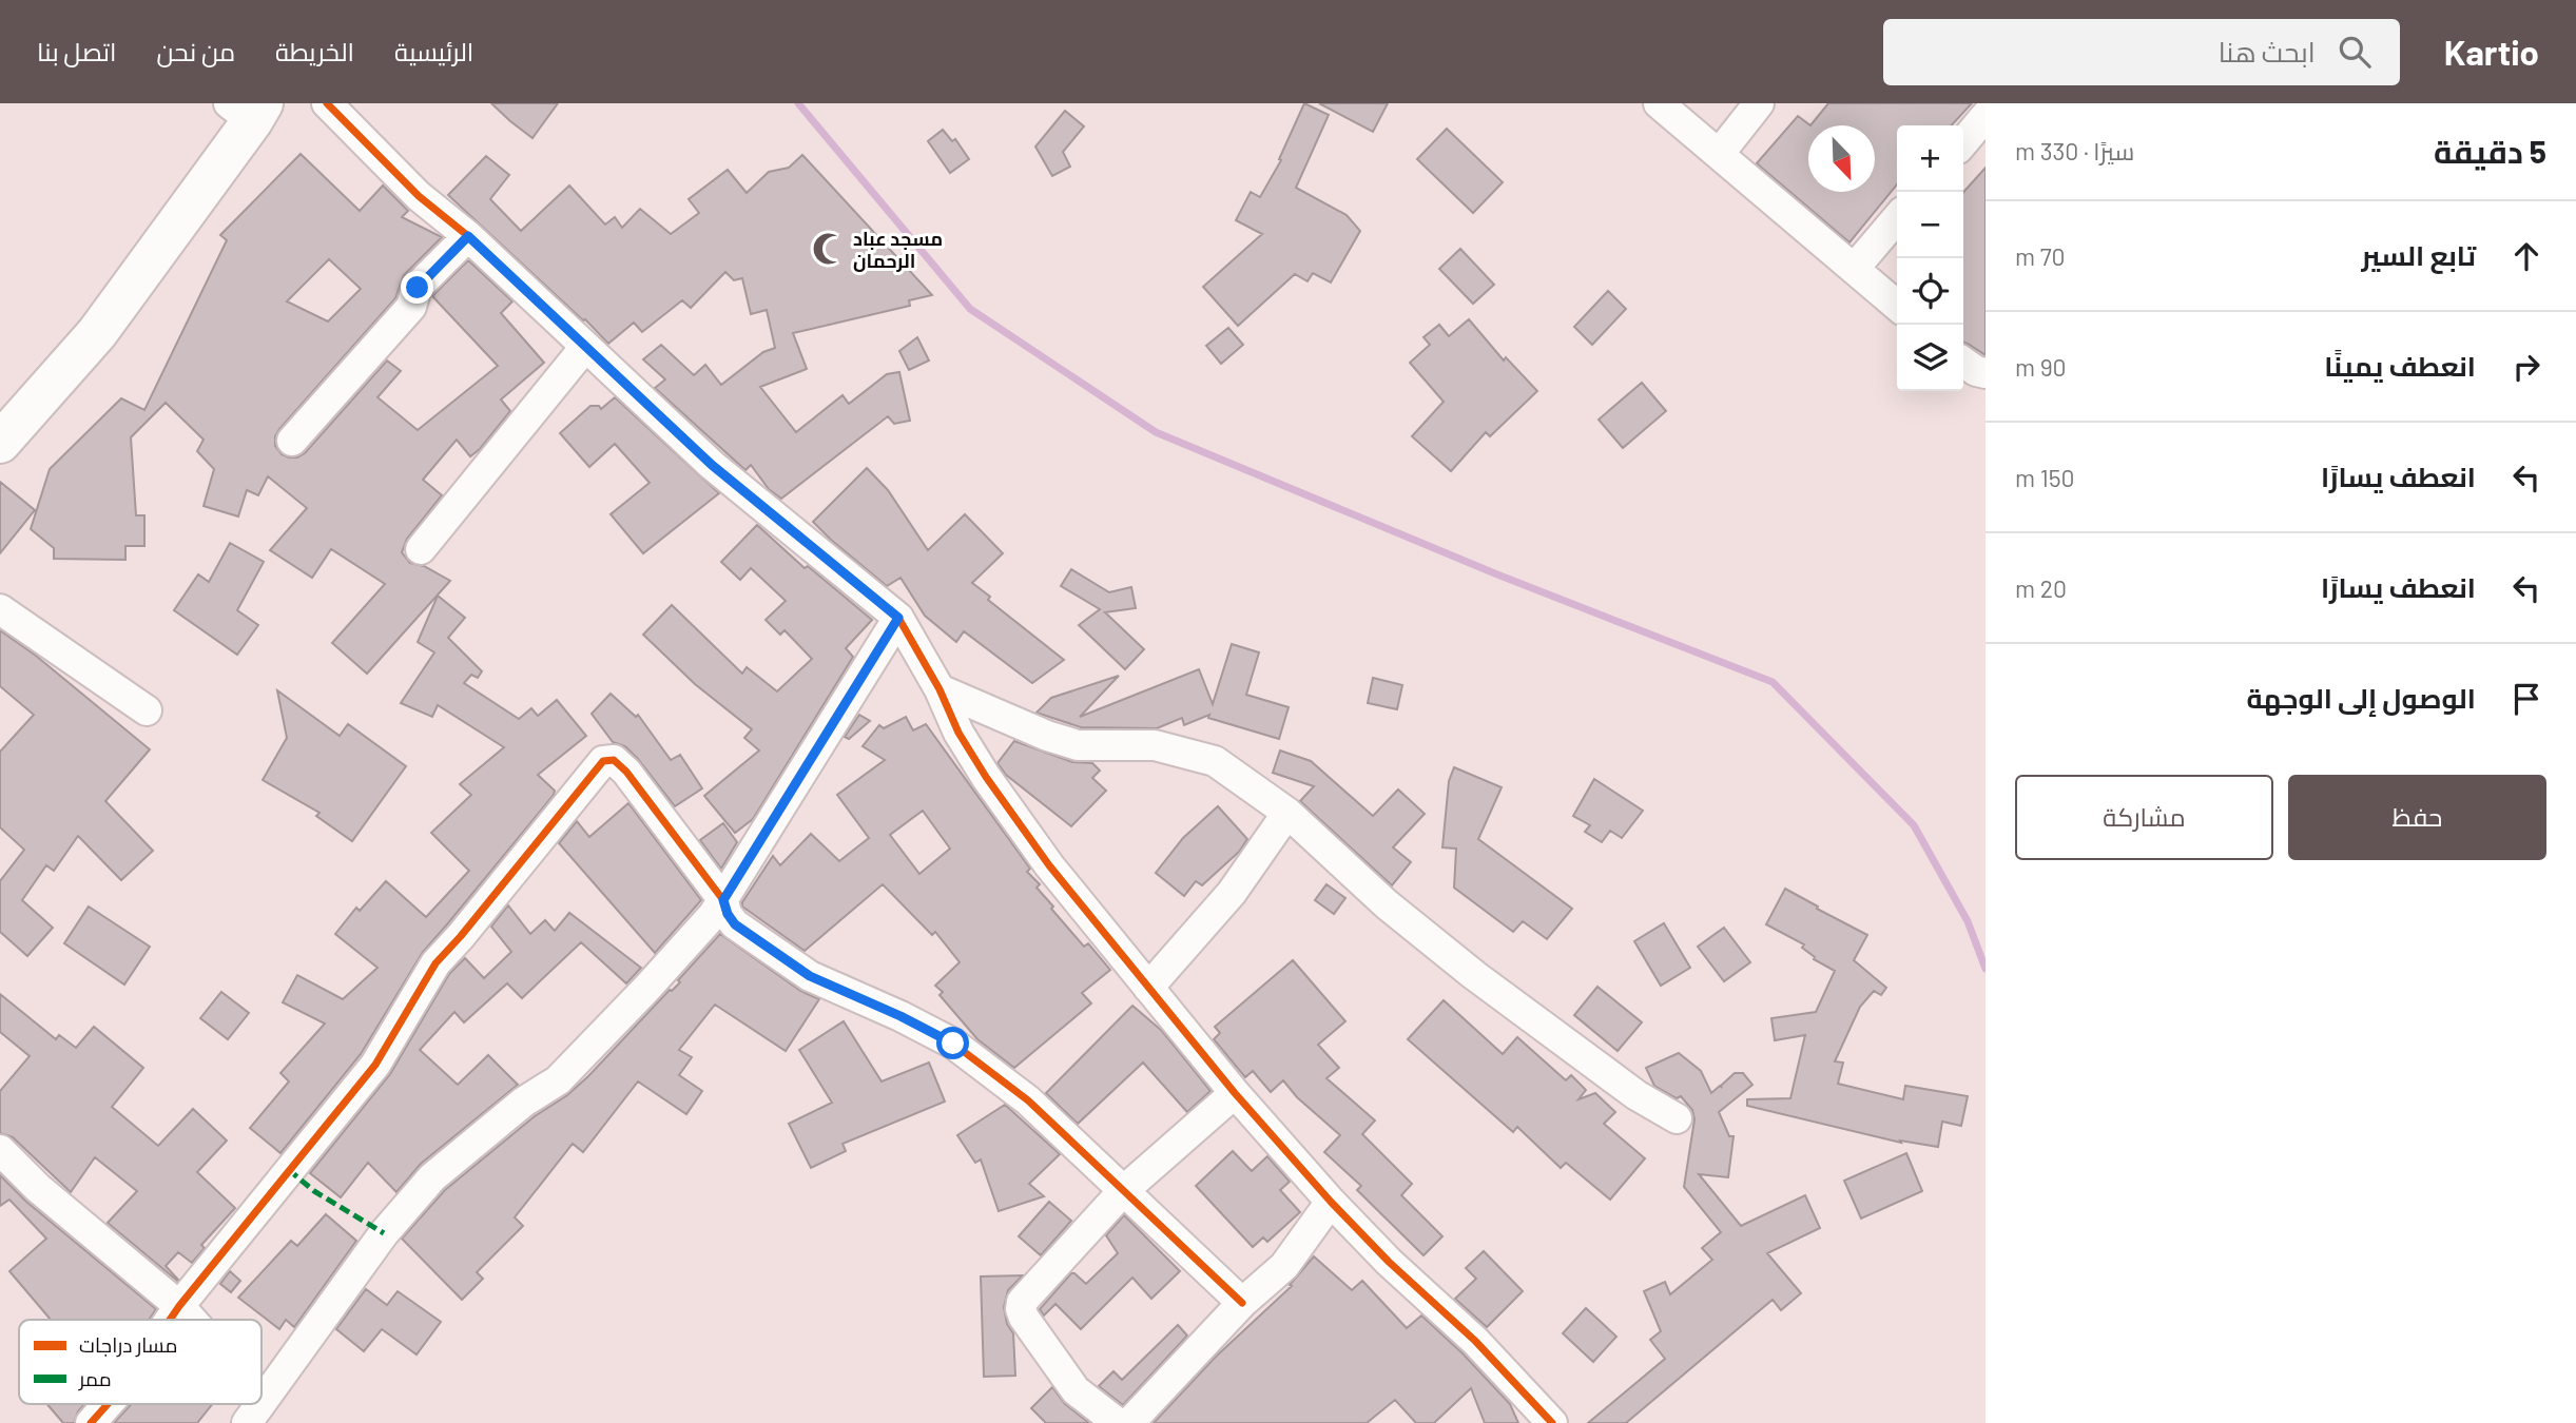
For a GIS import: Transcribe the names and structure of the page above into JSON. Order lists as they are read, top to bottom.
{
  "places": {
    "mosque": ["مسجد عباد الرحمان"]
  },
  "legend": ["مسار دراجات", "ممر"],
  "north": "bottom right",
  "page": {
    "header": "Kartio",
    "search": "ابحث هنا",
    "nav": [
      "الرئيسية",
      "الخريطة",
      "من نحن",
      "اتصل بنا"
    ],
    "heading": ["5 دقيقة", "سيرًا · 330 m"],
    "map_buttons": ["+", "−"],
    "list": [
      ["تابع السير", "70 m"],
      ["انعطف يمينًا", "90 m"],
      ["انعطف يسارًا", "150 m"],
      ["انعطف يسارًا", "20 m"],
      "الوصول إلى الوجهة"
    ],
    "buttons": ["حفظ", "مشاركة"]
  }
}
